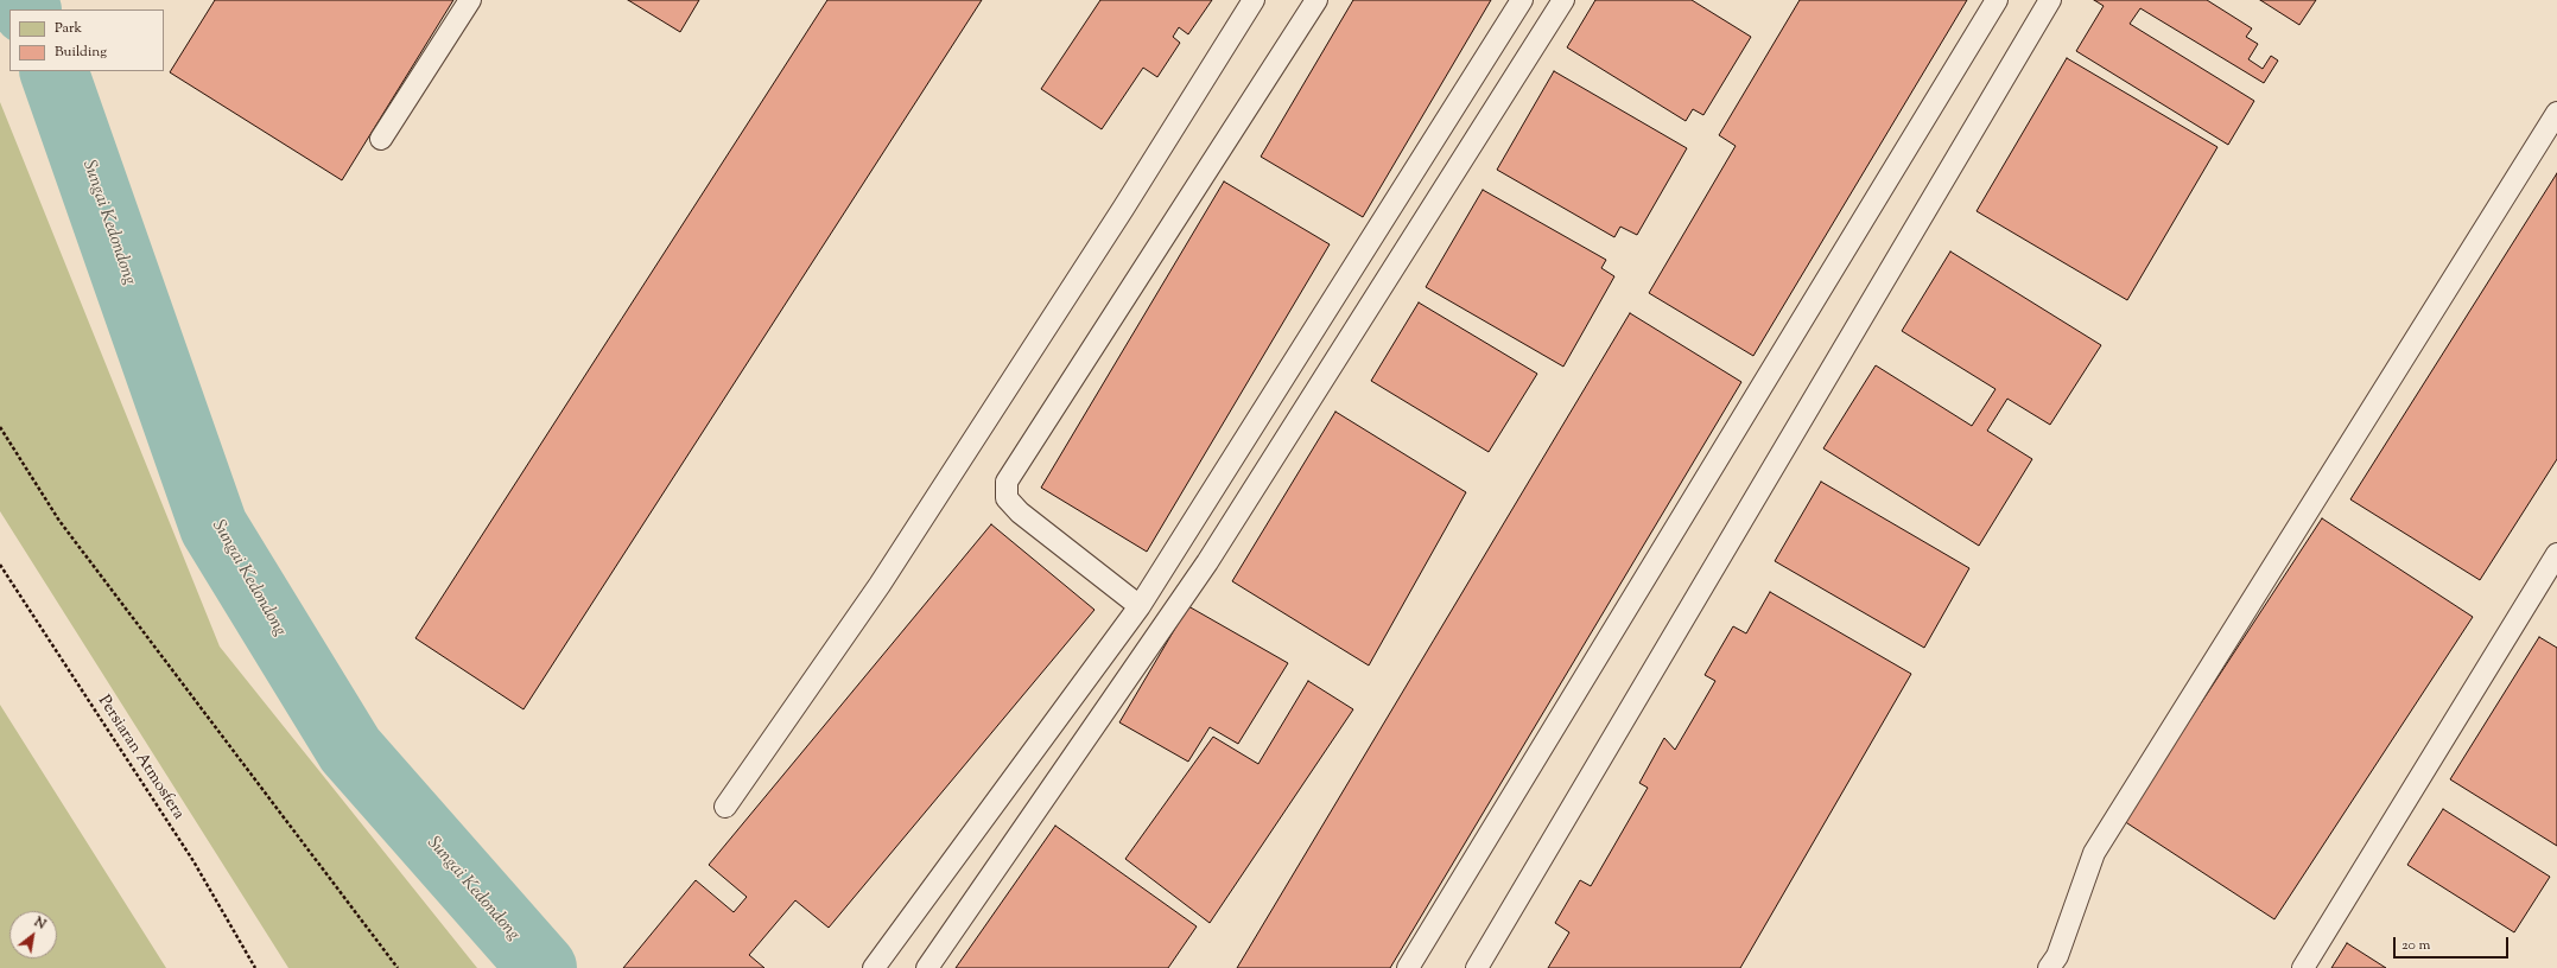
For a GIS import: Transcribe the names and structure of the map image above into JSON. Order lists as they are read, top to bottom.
{
  "streets": {
    "path": ["Persiaran Atmosfera"]
  },
  "water": ["Sungai Kedondong"],
  "legend": ["Park", "Building"],
  "scale_bar": "20 m",
  "north": "top right"
}
